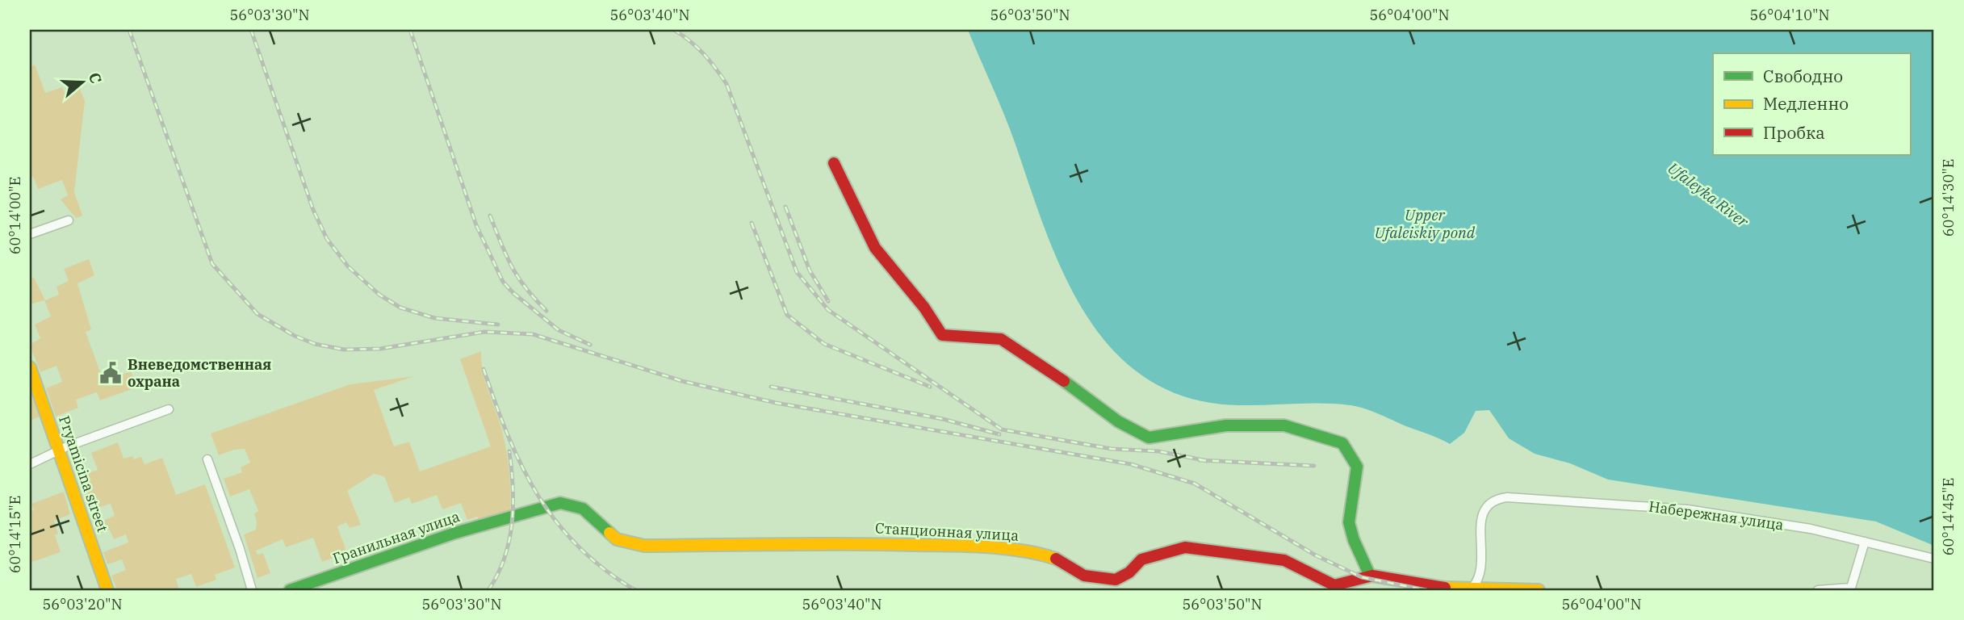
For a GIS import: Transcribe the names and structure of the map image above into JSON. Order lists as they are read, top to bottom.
{
  "streets": {
    "street": [
      "Pryamicina street",
      "Набережная улица",
      "Станционная улица",
      "Гранильная улица"
    ]
  },
  "crossings": [
    ["Станционная улица", "Гранильная улица"]
  ],
  "water": ["Ufaleyka River", "Upper Ufaleiskiy pond"],
  "places": {
    "public building": ["Вневедомственная охрана"]
  },
  "legend": ["Свободно", "Медленно", "Пробка"],
  "north": "right",
  "coordinates": [
    "56°03'30\"N",
    "56°03'40\"N",
    "56°03'50\"N",
    "56°04'00\"N",
    "56°04'10\"N",
    "60°14'30\"E",
    "60°14'00\"E",
    "60°14'45\"E",
    "60°14'15\"E",
    "56°03'20\"N"
  ]
}
